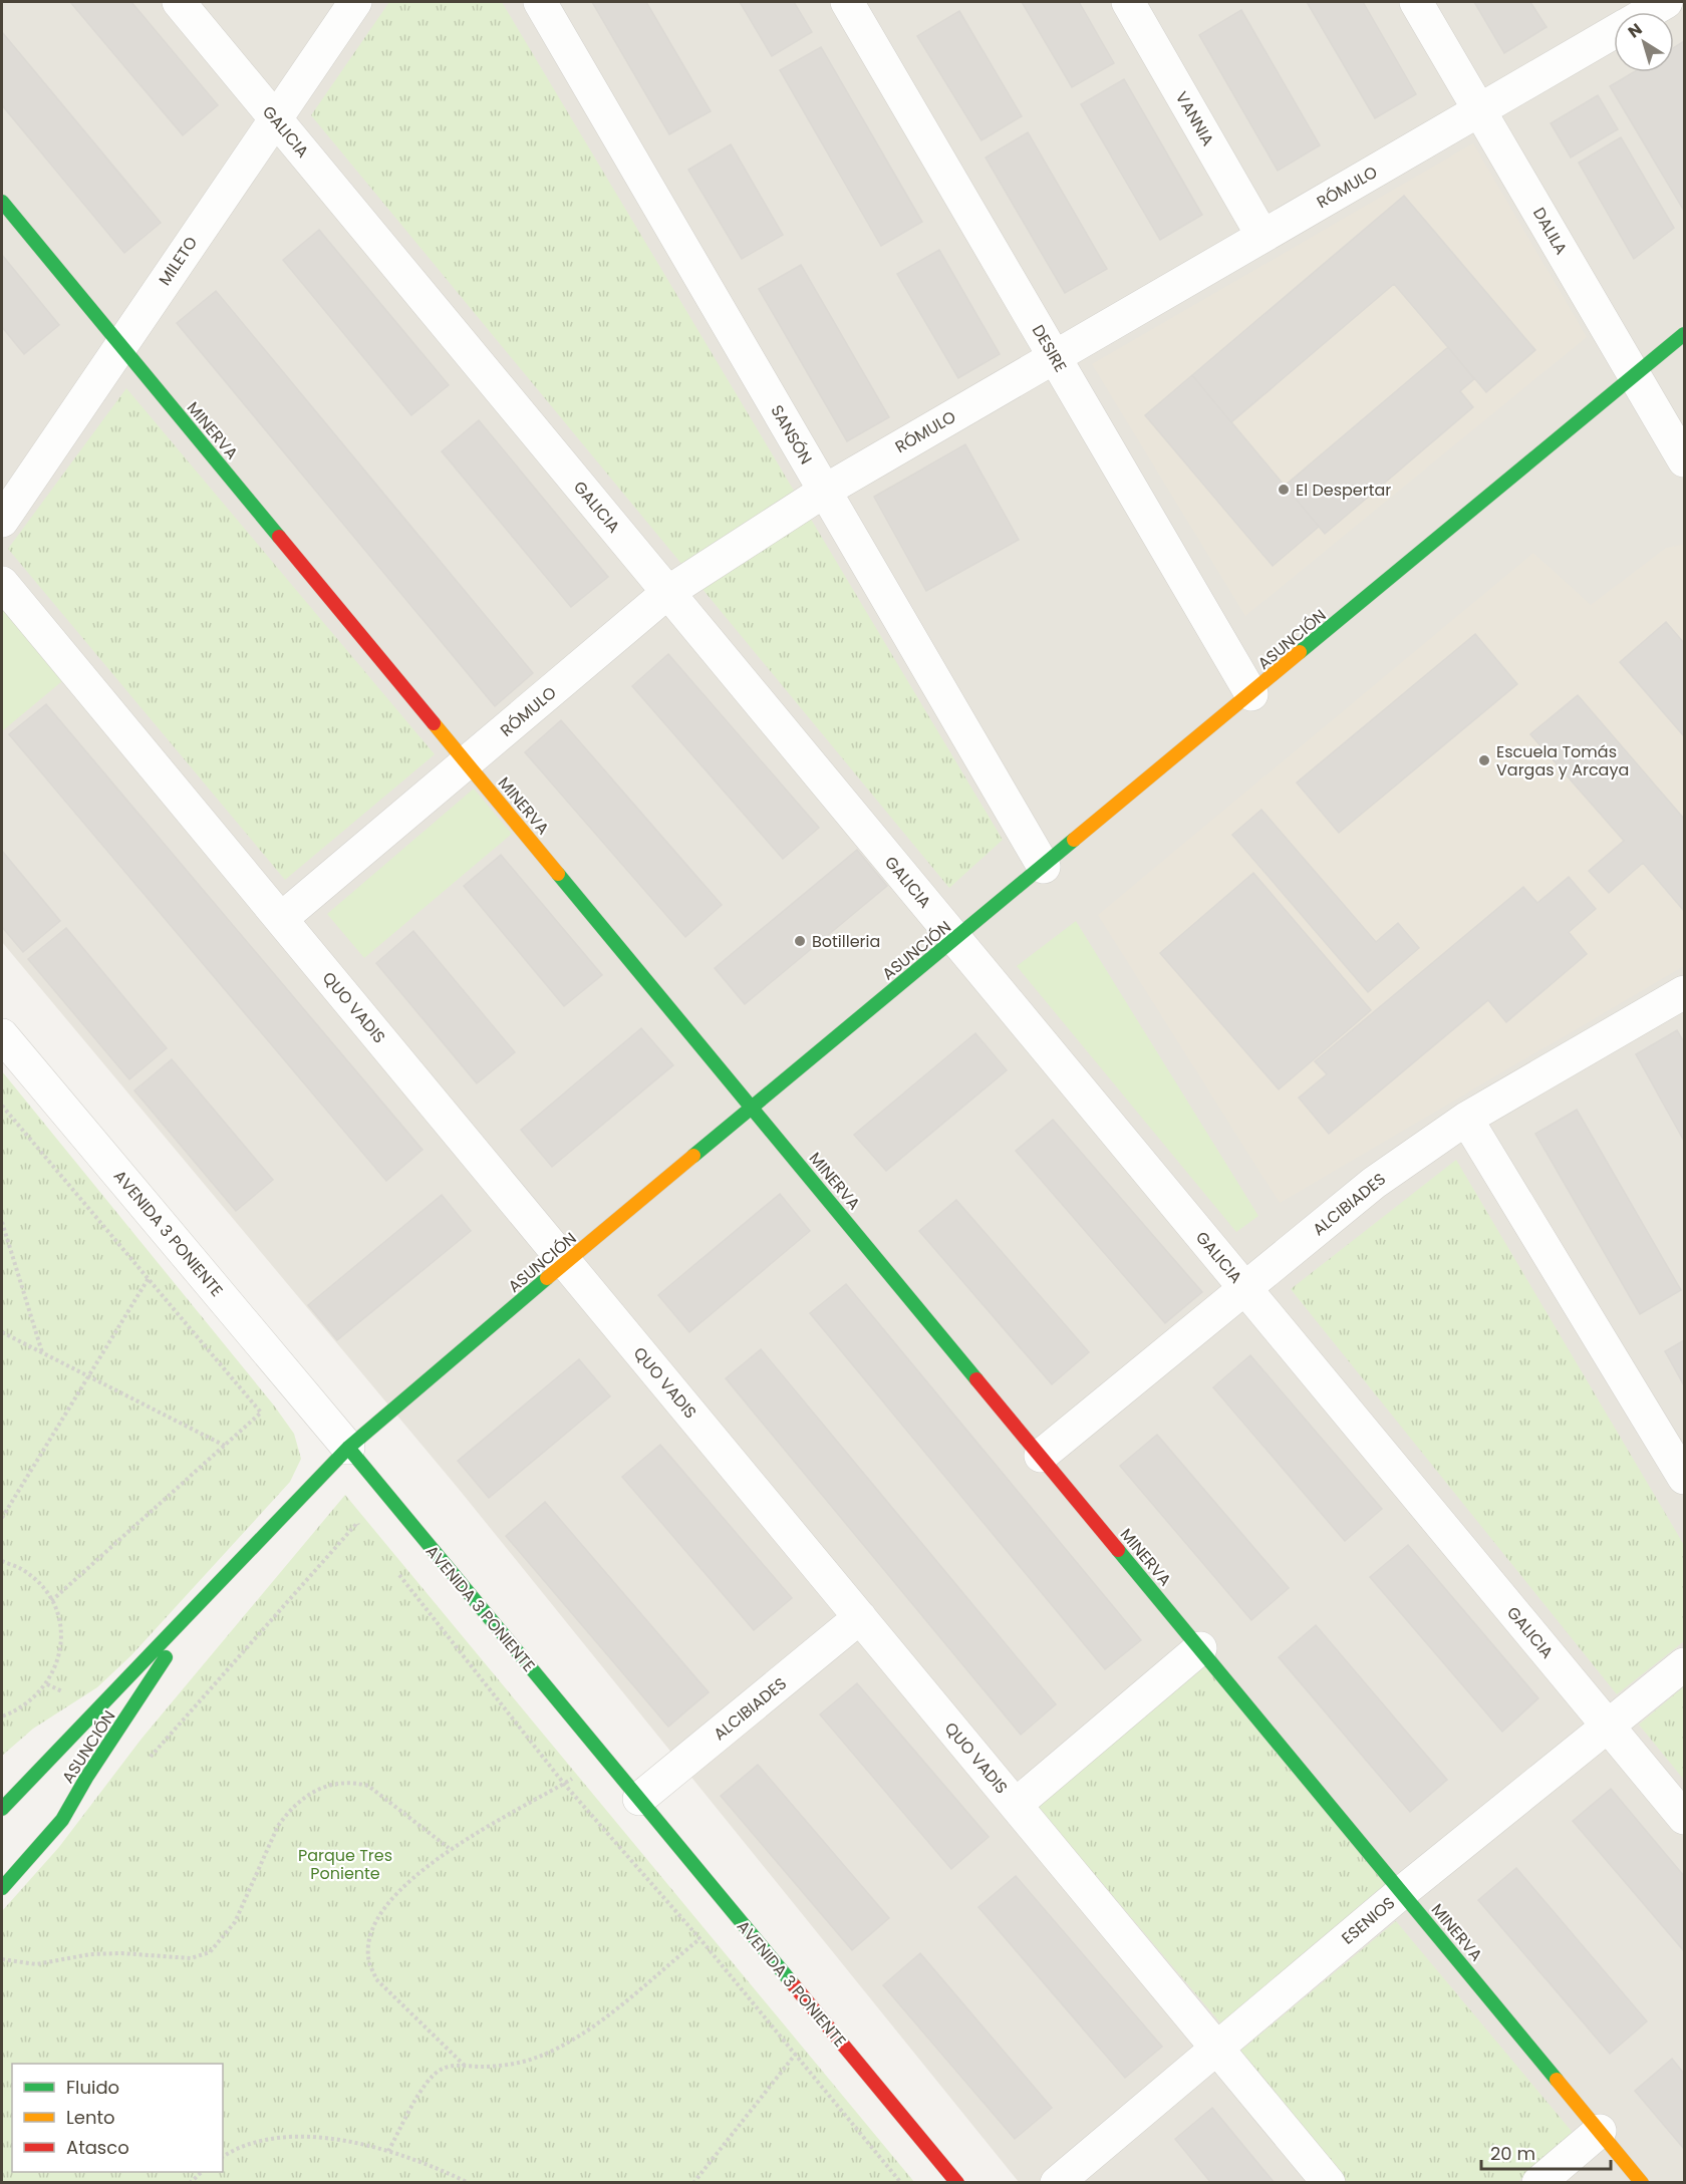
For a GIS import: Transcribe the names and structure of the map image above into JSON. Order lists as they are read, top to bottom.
{
  "streets": {
    "street": [
      "VANNIA",
      "GALICIA",
      "RÓMULO",
      "DALILA",
      "MILETO",
      "DESIRE",
      "MINERVA",
      "SANSÓN",
      "ASUNCIÓN",
      "QUO VADIS",
      "ALCIBIADES",
      "AVENIDA 3 PONIENTE",
      "ESENIOS"
    ]
  },
  "crossings": [
    ["VANNIA", "RÓMULO"],
    ["GALICIA", "RÓMULO"],
    ["GALICIA", "MILETO"],
    ["GALICIA", "ASUNCIÓN"],
    ["GALICIA", "ALCIBIADES"],
    ["GALICIA", "ESENIOS"],
    ["RÓMULO", "DALILA"],
    ["RÓMULO", "DESIRE"],
    ["RÓMULO", "MINERVA"],
    ["RÓMULO", "SANSÓN"],
    ["RÓMULO", "QUO VADIS"],
    ["DALILA", "ASUNCIÓN"],
    ["MILETO", "MINERVA"],
    ["DESIRE", "ASUNCIÓN"],
    ["MINERVA", "ASUNCIÓN"],
    ["MINERVA", "ALCIBIADES"],
    ["MINERVA", "ESENIOS"],
    ["SANSÓN", "ASUNCIÓN"],
    ["ASUNCIÓN", "QUO VADIS"],
    ["ASUNCIÓN", "AVENIDA 3 PONIENTE"],
    ["QUO VADIS", "ALCIBIADES"],
    ["QUO VADIS", "ESENIOS"],
    ["ALCIBIADES", "AVENIDA 3 PONIENTE"]
  ],
  "parks": ["Parque Tres Poniente"],
  "places": ["El Despertar", "Escuela Tomás Vargas y Arcaya", "Botilleria"],
  "legend": ["Fluido", "Lento", "Atasco"],
  "scale_bar": "20 m",
  "north": "top left"
}
